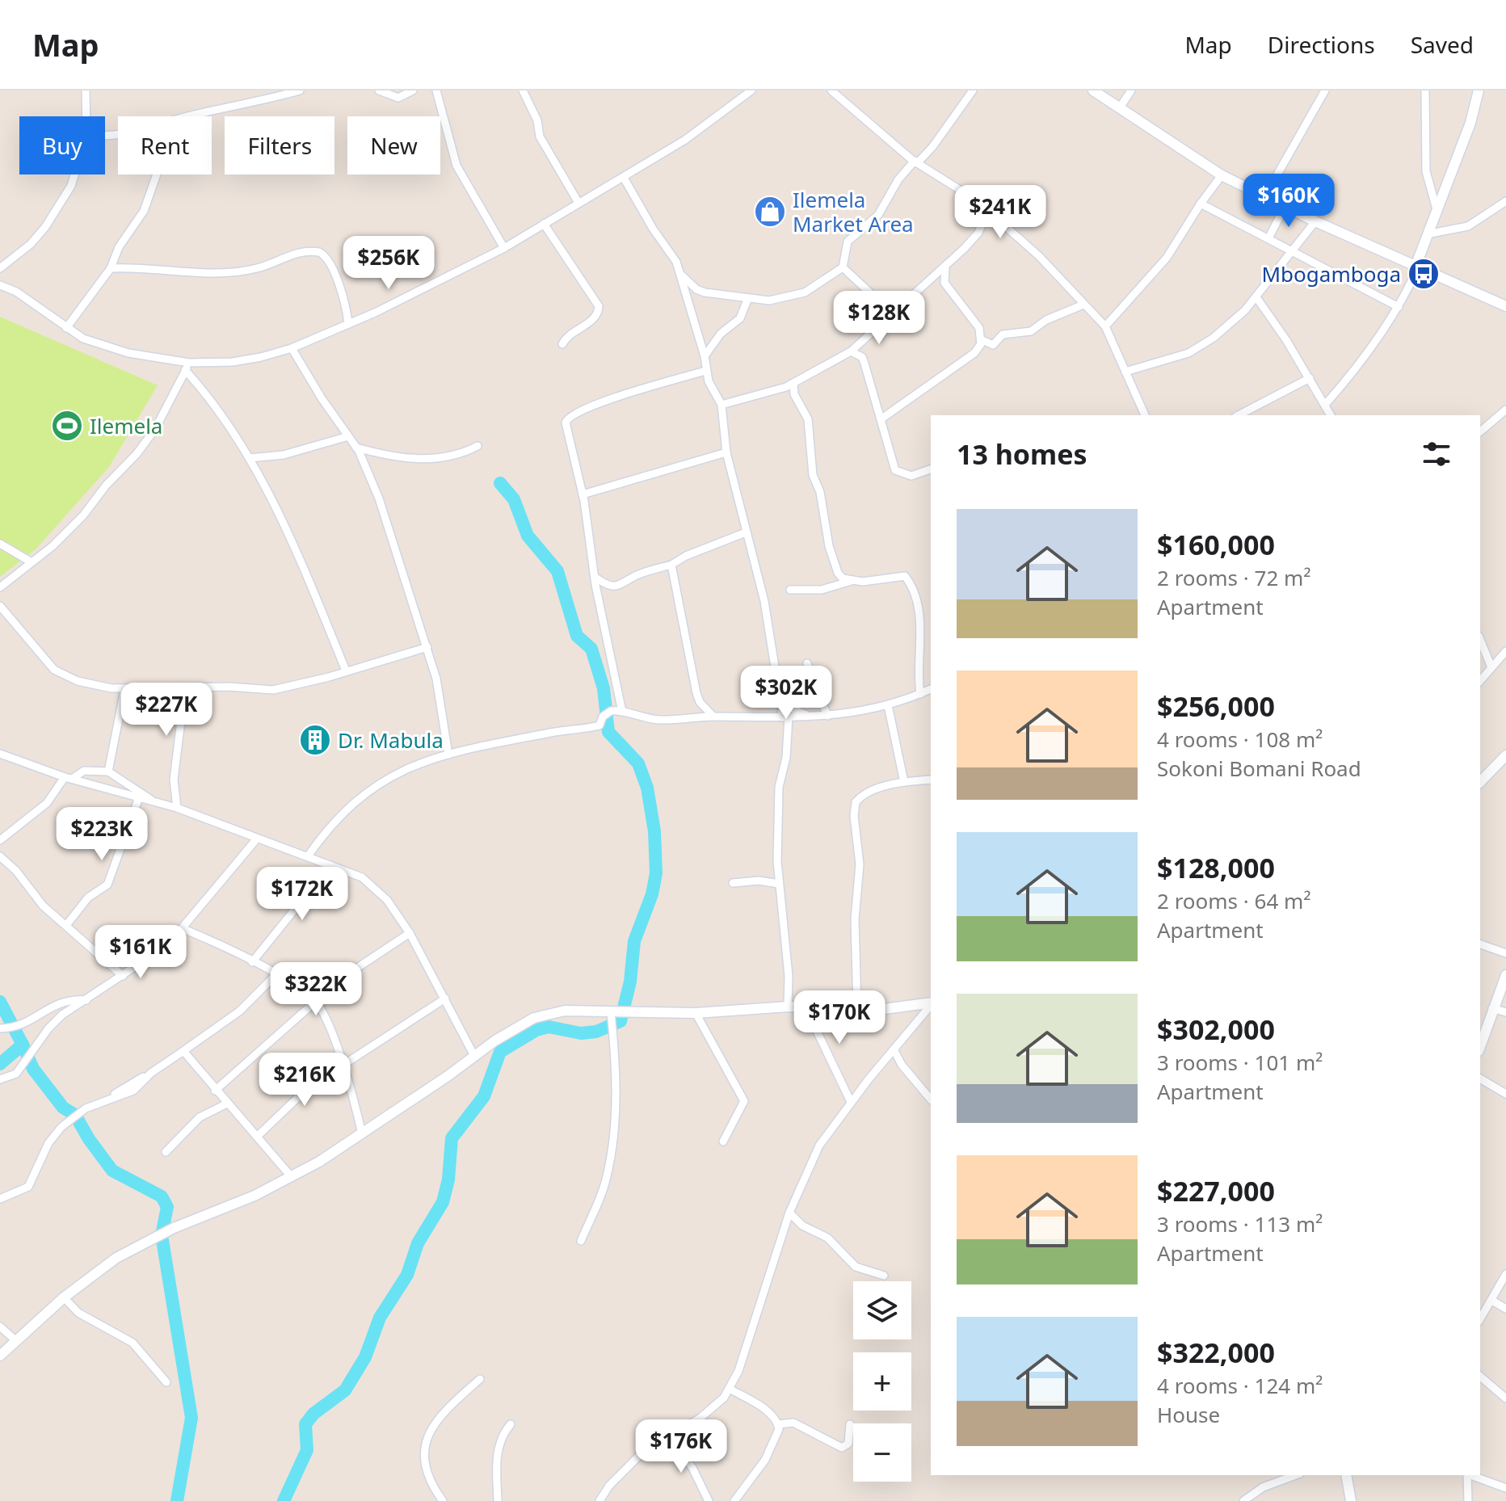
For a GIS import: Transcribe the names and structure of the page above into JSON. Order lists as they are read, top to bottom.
{
  "places": {
    "shop": ["Ilemela Market Area"],
    "bus stop": ["Mbogamboga"],
    "sports": ["Ilemela"],
    "building": ["Dr. Mabula"]
  },
  "page": {
    "header": "Map",
    "nav": ["Map", "Directions", "Saved"],
    "chip": [
      "Buy",
      "Rent",
      "Filters",
      "New"
    ],
    "price": [
      "$160K",
      "$241K",
      "$256K",
      "$128K",
      "$302K",
      "$227K",
      "$223K",
      "$172K",
      "$161K",
      "$322K",
      "$170K",
      "$216K",
      "$176K"
    ],
    "heading": "13 homes",
    "list": [
      {
        "name": "$160,000",
        "note": "2 rooms · 72 m² · Apartment"
      },
      {
        "name": "$256,000",
        "note": "4 rooms · 108 m² · Sokoni Bomani Road"
      },
      {
        "name": "$128,000",
        "note": "2 rooms · 64 m² · Apartment"
      },
      {
        "name": "$302,000",
        "note": "3 rooms · 101 m² · Apartment"
      },
      {
        "name": "$227,000",
        "note": "3 rooms · 113 m² · Apartment"
      },
      {
        "name": "$322,000",
        "note": "4 rooms · 124 m² · House"
      }
    ],
    "map_buttons": ["+", "−"]
  }
}
